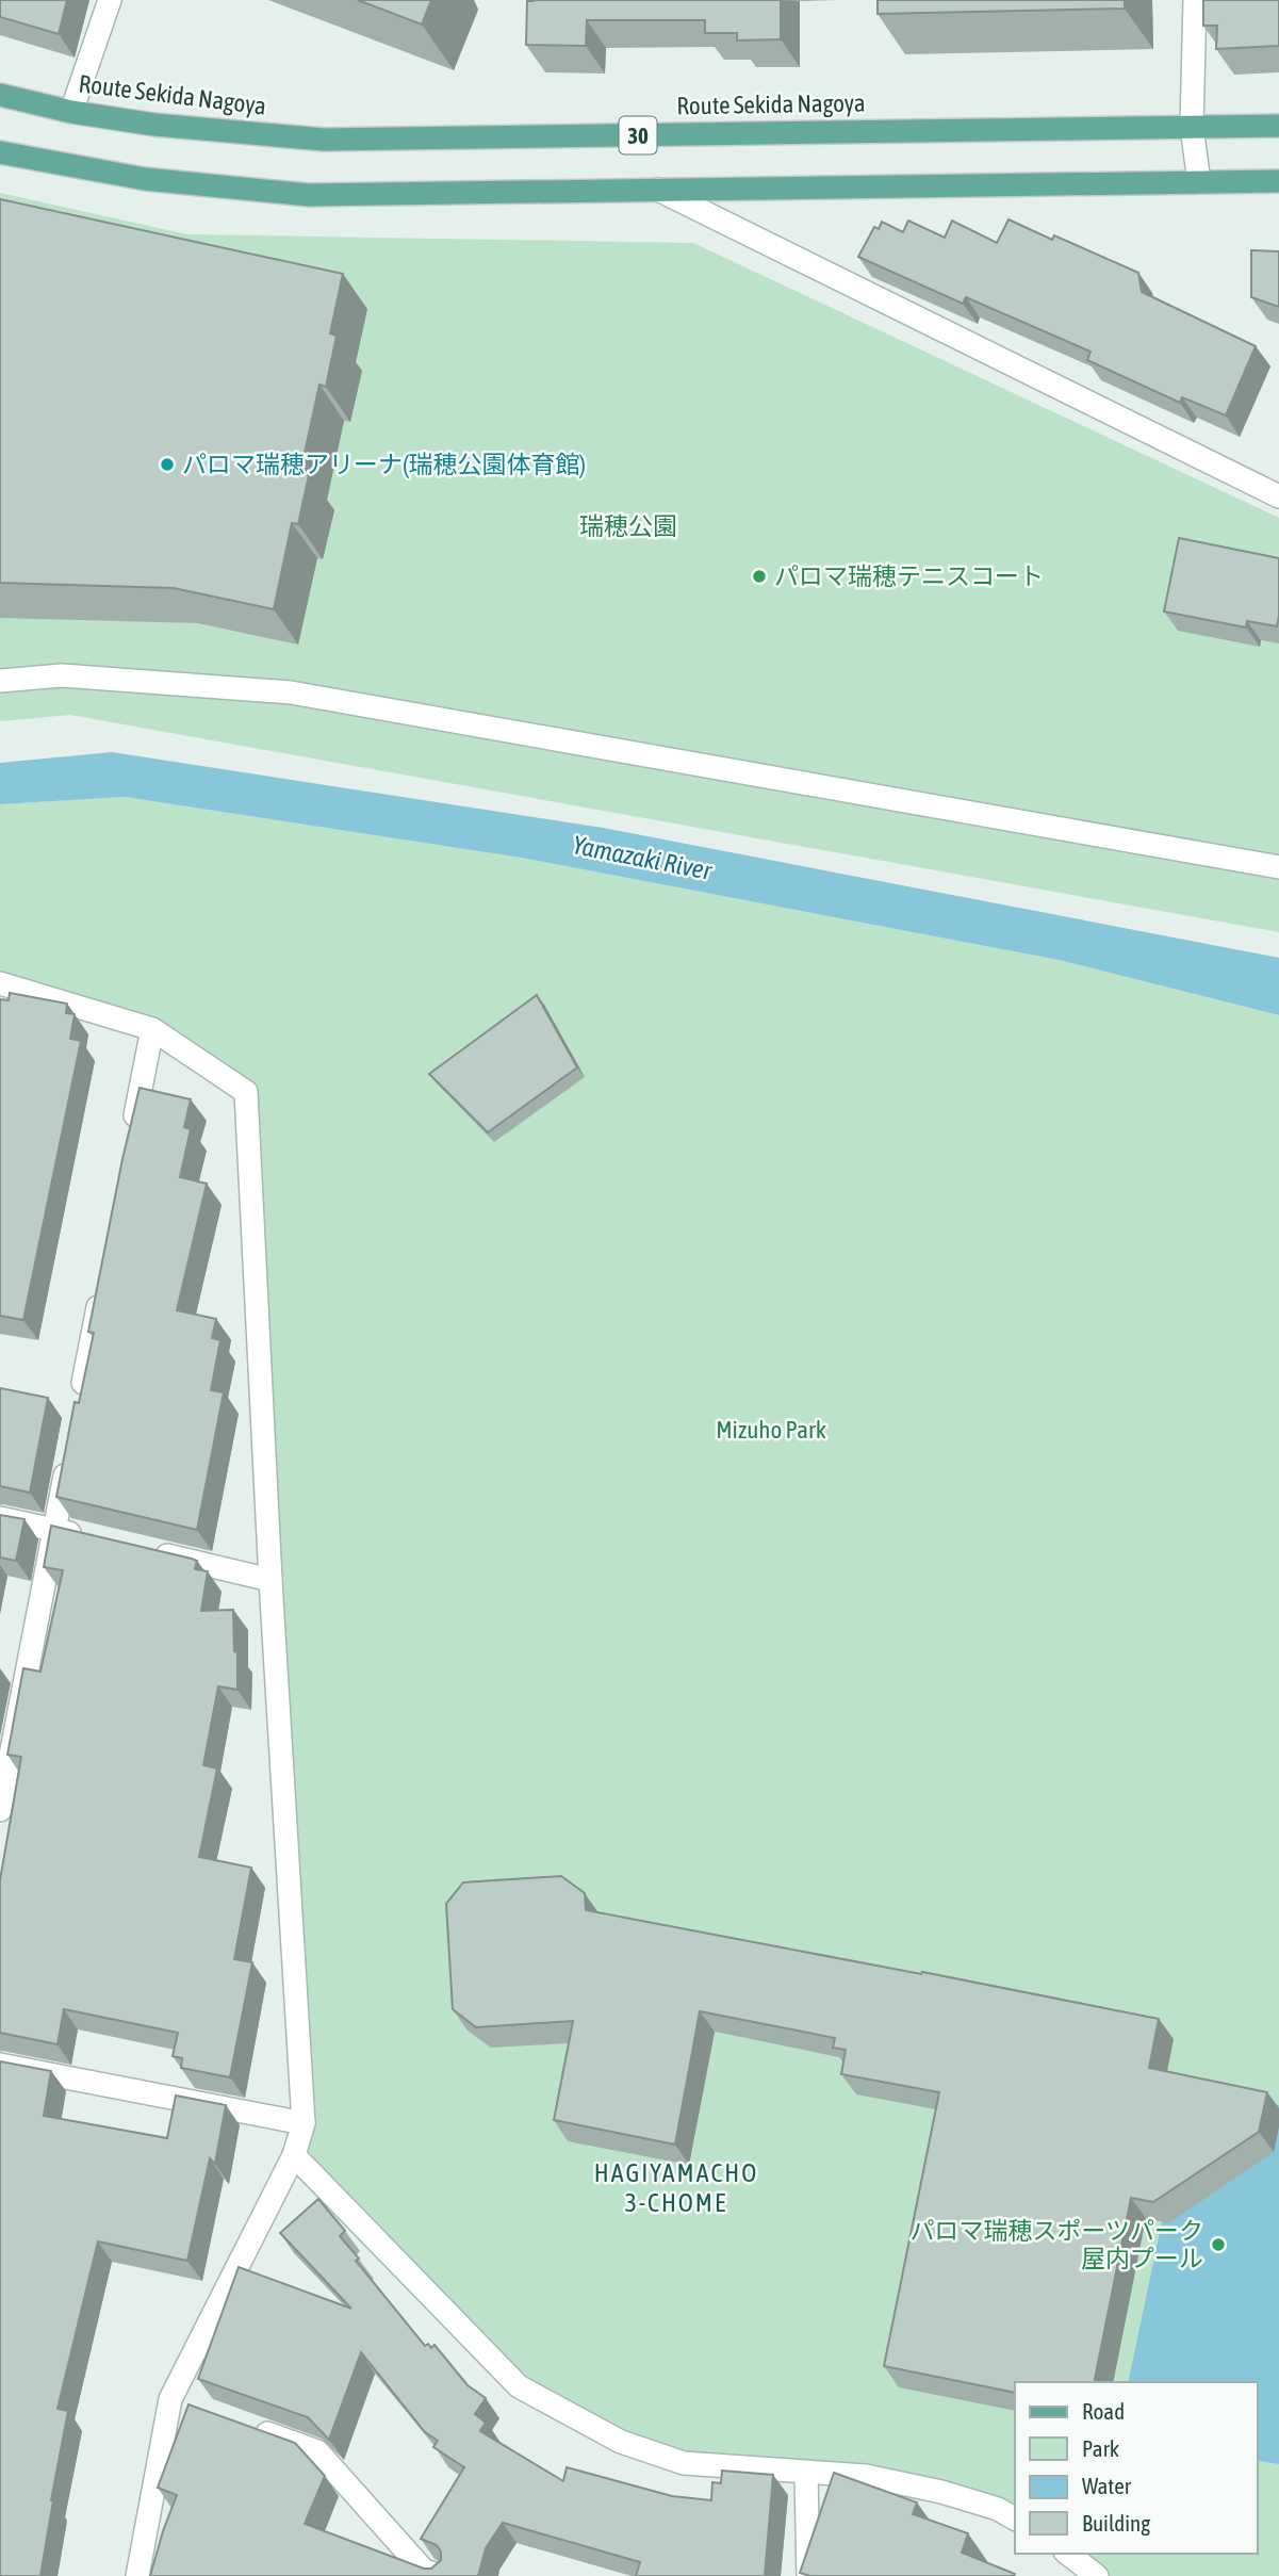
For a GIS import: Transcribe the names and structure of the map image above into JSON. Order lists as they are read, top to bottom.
{
  "streets": {
    "main road": ["Route Sekida Nagoya", "30"]
  },
  "districts": ["HAGIYAMACHO 3-CHOME"],
  "water": ["Yamazaki River"],
  "parks": ["瑞穂公園", "Mizuho Park"],
  "places": ["パロマ瑞穂アリーナ(瑞穂公園体育館)", "パロマ瑞穂テニスコート", "パロマ瑞穂スポーツパーク 屋内プール"],
  "legend": [
    "Road",
    "Park",
    "Water",
    "Building"
  ]
}
